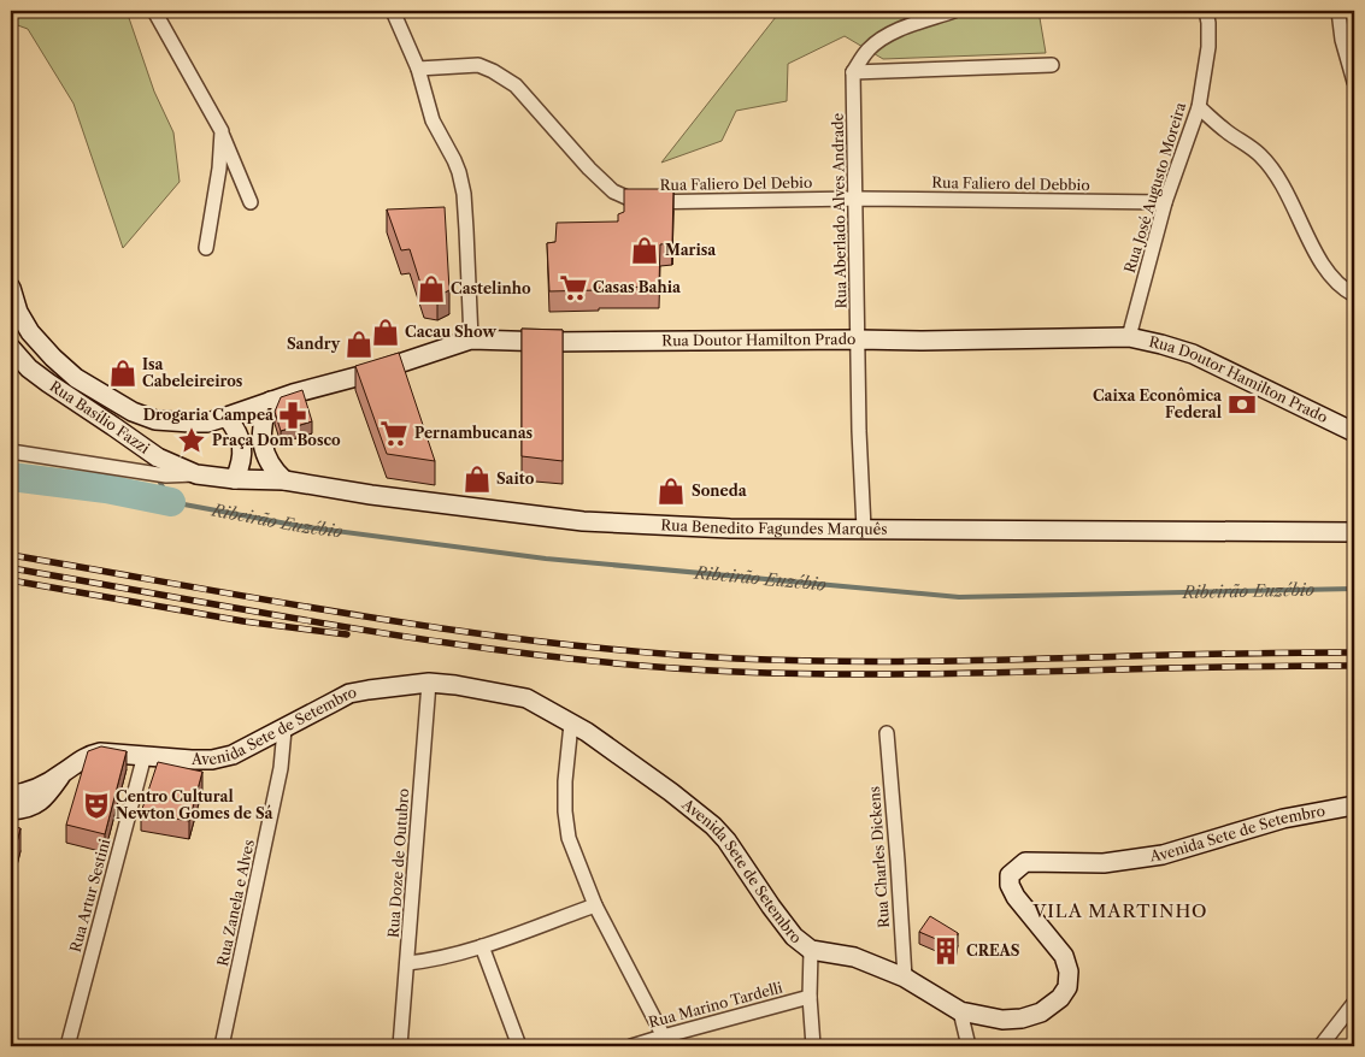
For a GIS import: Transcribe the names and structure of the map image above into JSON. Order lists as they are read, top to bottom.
{
  "streets": {
    "main road": [
      "Rua Doutor Hamilton Prado",
      "Rua Basílio Fazzi",
      "Rua Benedito Fagundes Marquês",
      "Avenida Sete de Setembro"
    ],
    "street": [
      "Rua Faliero Del Debio",
      "Rua Faliero del Debbio",
      "Rua José Augusto Moreira",
      "Rua Aberlado Alves Andrade",
      "Rua Charles Dickens",
      "Rua Doze de Outubro",
      "Rua Artur Sestini",
      "Rua Zanela e Alves",
      "Rua Marino Tardelli"
    ]
  },
  "crossings": [
    ["Rua Faliero Del Debio", "Rua Faliero del Debbio"],
    ["Rua Faliero Del Debio", "Rua Aberlado Alves Andrade"],
    ["Rua Faliero del Debbio", "Rua José Augusto Moreira"],
    ["Rua Faliero del Debbio", "Rua Aberlado Alves Andrade"],
    ["Rua José Augusto Moreira", "Rua Doutor Hamilton Prado"],
    ["Rua Aberlado Alves Andrade", "Rua Doutor Hamilton Prado"],
    ["Rua Aberlado Alves Andrade", "Rua Benedito Fagundes Marquês"],
    ["Rua Doutor Hamilton Prado", "Rua Basílio Fazzi"],
    ["Rua Basílio Fazzi", "Rua Benedito Fagundes Marquês"],
    ["Avenida Sete de Setembro", "Rua Charles Dickens"],
    ["Avenida Sete de Setembro", "Rua Doze de Outubro"],
    ["Avenida Sete de Setembro", "Rua Artur Sestini"],
    ["Avenida Sete de Setembro", "Rua Zanela e Alves"]
  ],
  "districts": ["VILA MARTINHO"],
  "water": ["Ribeirão Euzébio"],
  "places": {
    "shop": [
      "Marisa",
      "Castelinho",
      "Cacau Show",
      "Sandry",
      "Isa Cabeleireiros",
      "Saito",
      "Soneda"
    ],
    "supermarket": ["Casas Bahia", "Pernambucanas"],
    "bank": ["Caixa Econômica Federal"],
    "pharmacy": ["Drogaria Campeã"],
    "place": ["Praça Dom Bosco"],
    "theatre": ["Centro Cultural Newton Gomes de Sá"],
    "building": ["CREAS"]
  }
}
